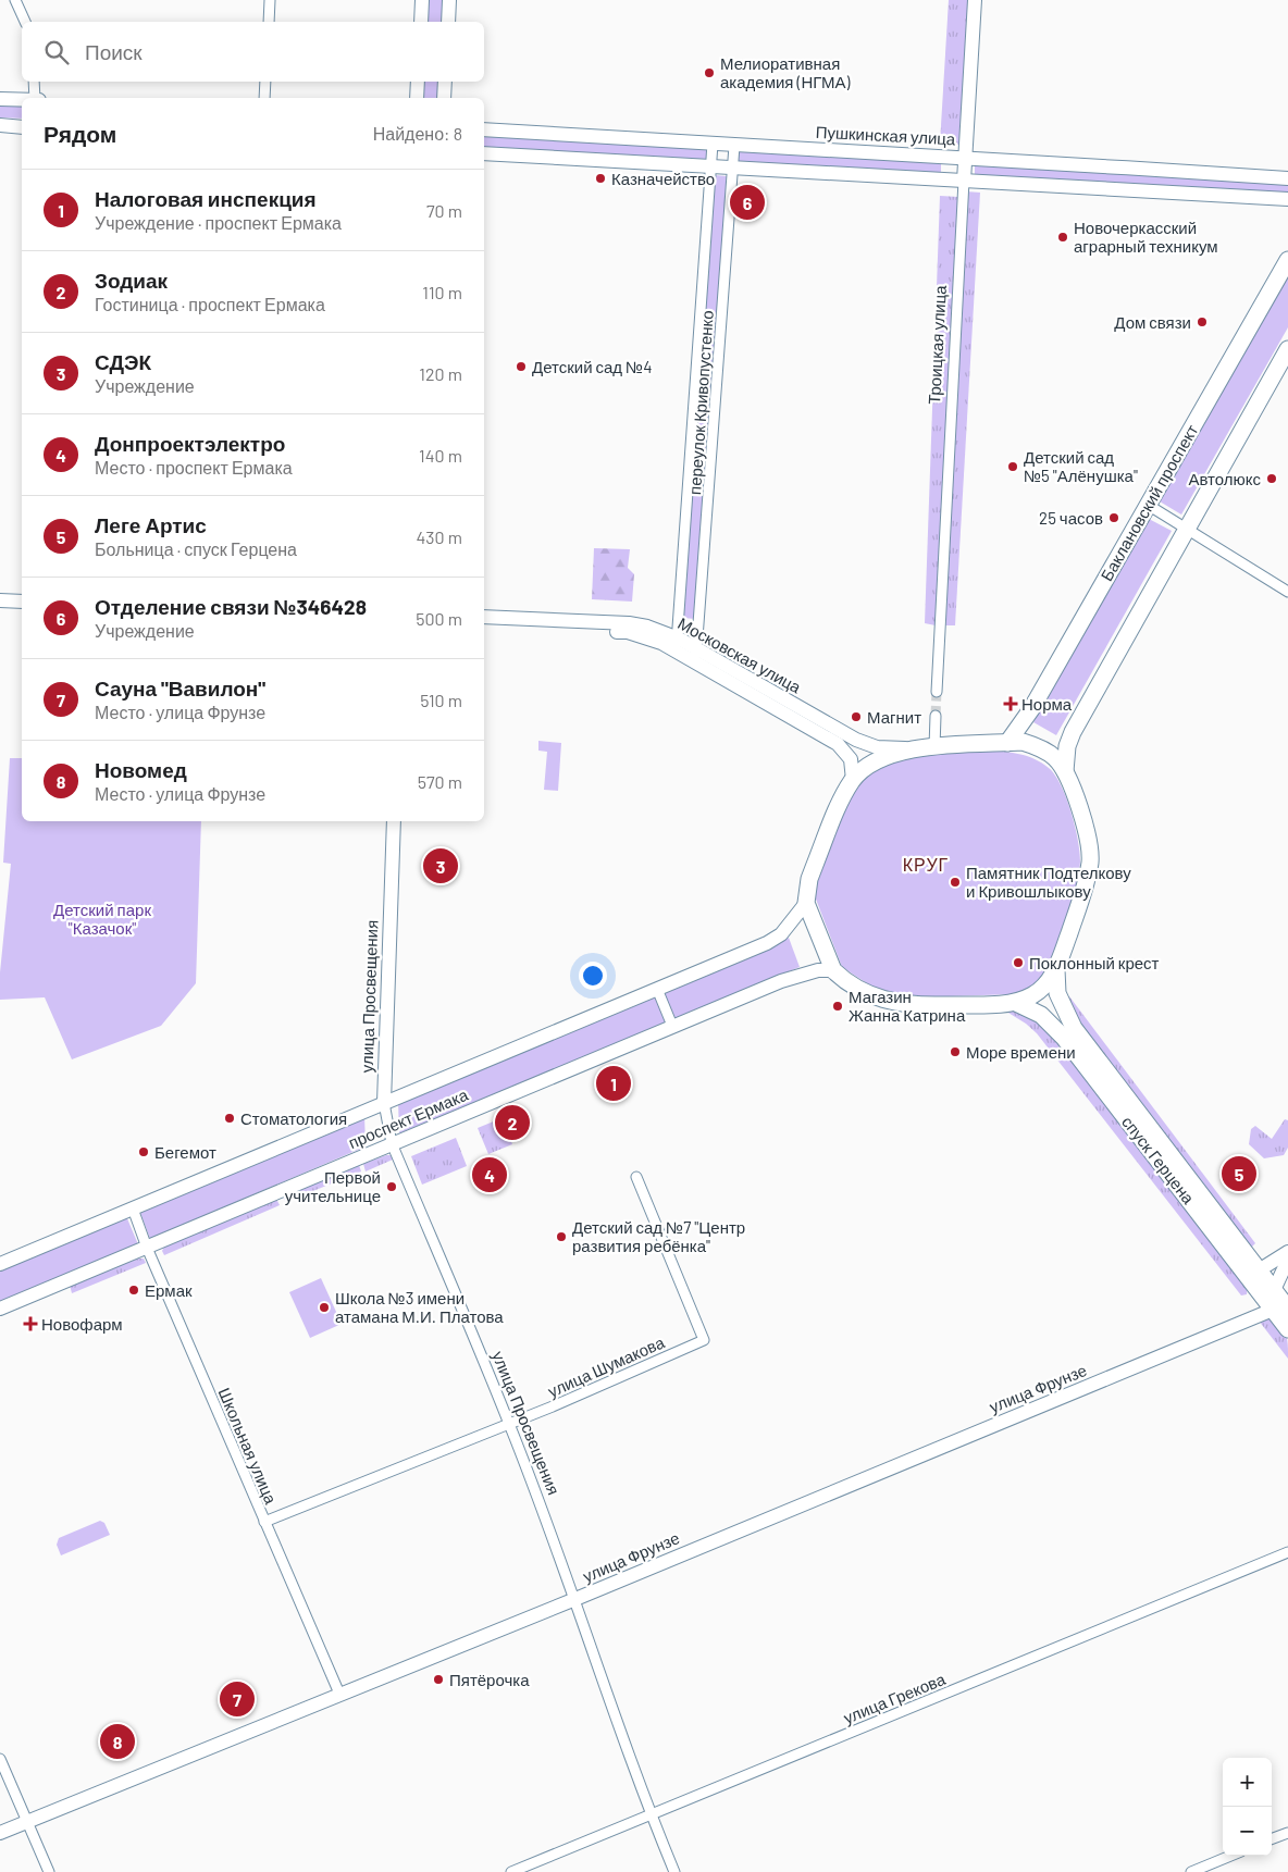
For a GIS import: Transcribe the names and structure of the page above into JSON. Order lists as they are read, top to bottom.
{
  "streets": {
    "main road": [
      "Пушкинская улица",
      "Троицкая улица",
      "Баклановский проспект",
      "Московская улица",
      "улица Просвещения",
      "проспект Ермака",
      "спуск Герцена",
      "улица Фрунзе"
    ],
    "street": [
      "переулок Кривопустенко",
      "улица Шумакова",
      "Школьная улица",
      "улица Грекова"
    ]
  },
  "crossings": [
    ["Пушкинская улица", "Троицкая улица"],
    ["Пушкинская улица", "переулок Кривопустенко"],
    ["переулок Кривопустенко", "Московская улица"],
    ["улица Просвещения", "проспект Ермака"],
    ["улица Просвещения", "улица Шумакова"],
    ["улица Просвещения", "улица Фрунзе"],
    ["улица Просвещения", "улица Грекова"],
    ["проспект Ермака", "Школьная улица"],
    ["спуск Герцена", "улица Фрунзе"],
    ["улица Шумакова", "Школьная улица"],
    ["улица Фрунзе", "Школьная улица"]
  ],
  "districts": ["КРУГ"],
  "parks": ["Детский парк \"Казачок\""],
  "places": {
    "other": [
      "Мелиоративная академия (НГМА)",
      "Казначейство",
      "Новочеркасский аграрный техникум",
      "Дом связи",
      "Детский сад №4",
      "Детский сад №5 \"Алёнушка\"",
      "Автолюкс",
      "25 часов",
      "Магнит",
      "Памятник Подтелкову и Кривошлыкову",
      "Поклонный крест",
      "Магазин Жанна Катрина",
      "Море времени",
      "Стоматология",
      "Бегемот",
      "Первой учительнице",
      "Детский сад №7 \"Центр развития ребёнка\"",
      "Ермак",
      "Школа №3 имени атамана М.И. Платова",
      "Пятёрочка"
    ],
    "health": ["Норма", "Новофарм"]
  },
  "page": {
    "search": "Поиск",
    "heading": ["Рядом", "Найдено: 8"],
    "list": [
      {
        "mark": "1",
        "name": "Налоговая инспекция",
        "note": "Учреждение · проспект Ермака",
        "value": "70 m"
      },
      {
        "mark": "2",
        "name": "Зодиак",
        "note": "Гостиница · проспект Ермака",
        "value": "110 m"
      },
      {
        "mark": "3",
        "name": "СДЭК",
        "note": "Учреждение",
        "value": "120 m"
      },
      {
        "mark": "4",
        "name": "Донпроектэлектро",
        "note": "Место · проспект Ермака",
        "value": "140 m"
      },
      {
        "mark": "5",
        "name": "Леге Артис",
        "note": "Больница · спуск Герцена",
        "value": "430 m"
      },
      {
        "mark": "6",
        "name": "Отделение связи №346428",
        "note": "Учреждение",
        "value": "500 m"
      },
      {
        "mark": "7",
        "name": "Сауна \"Вавилон\"",
        "note": "Место · улица Фрунзе",
        "value": "510 m"
      },
      {
        "mark": "8",
        "name": "Новомед",
        "note": "Место · улица Фрунзе",
        "value": "570 m"
      }
    ],
    "pins": [
      "6",
      "3",
      "1",
      "2",
      "5",
      "4",
      "7",
      "8"
    ],
    "map_buttons": ["+", "−"]
  }
}
